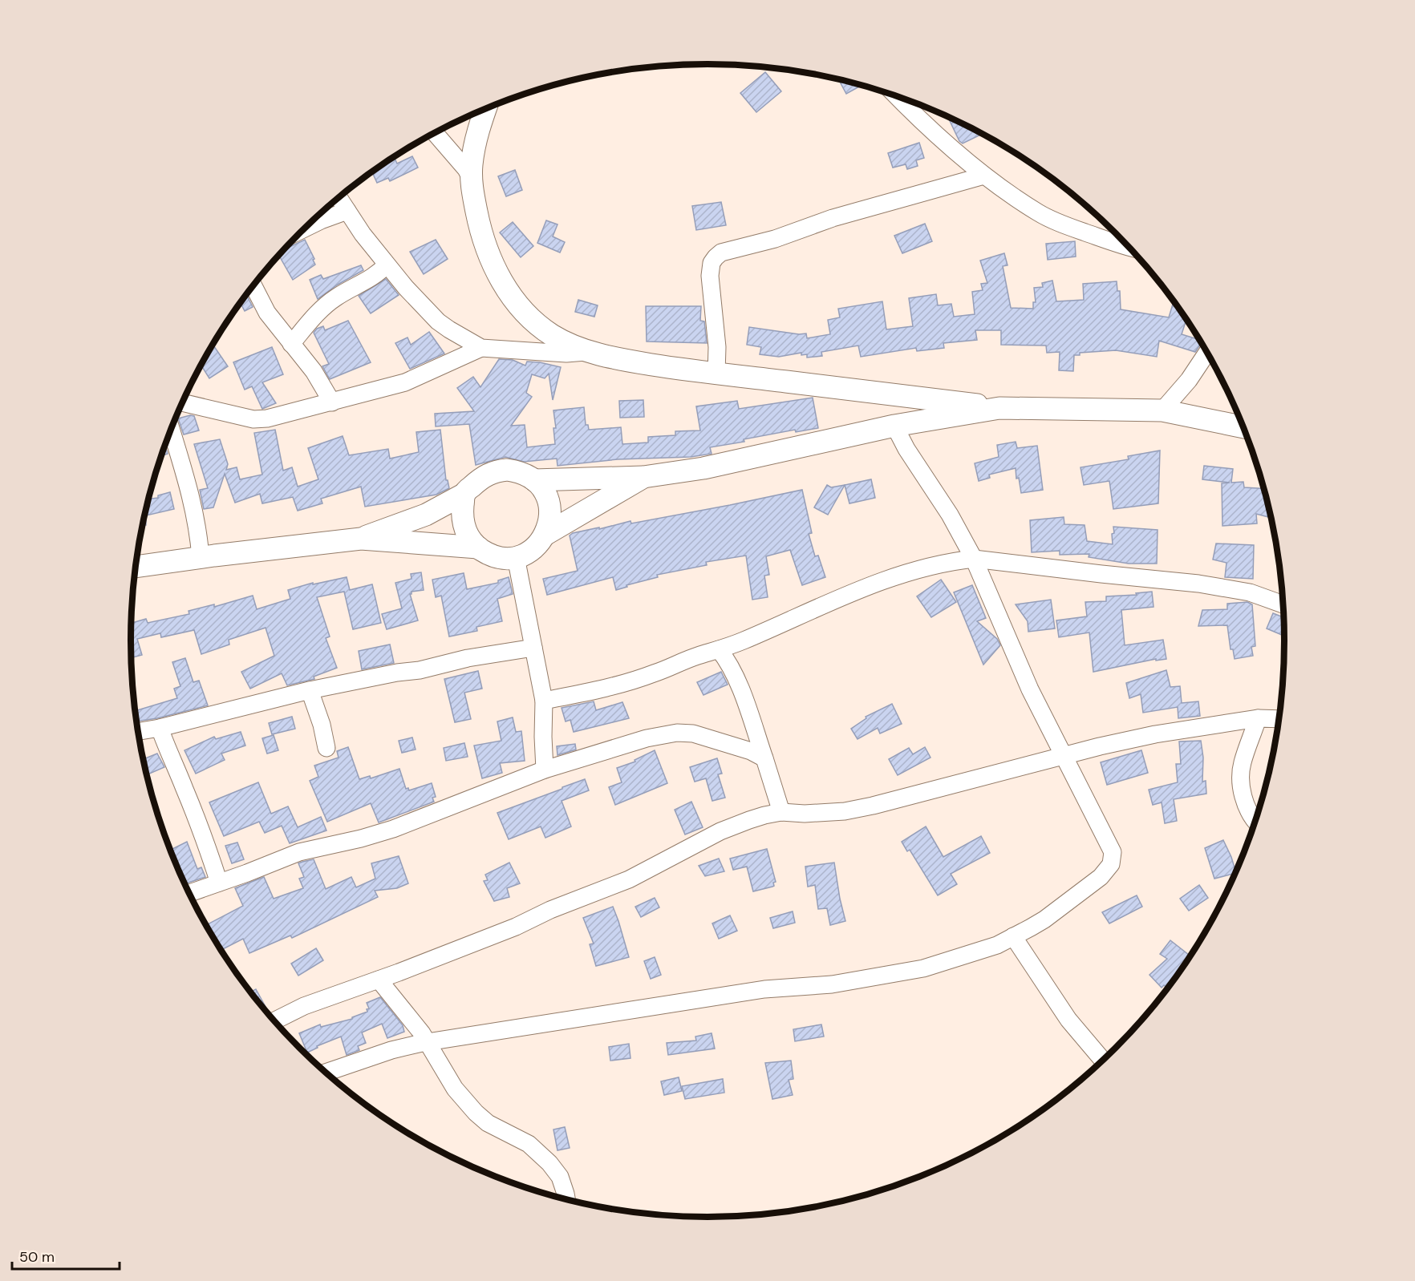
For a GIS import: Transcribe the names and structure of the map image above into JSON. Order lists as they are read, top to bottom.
{
  "scale_bar": "50 m"
}
